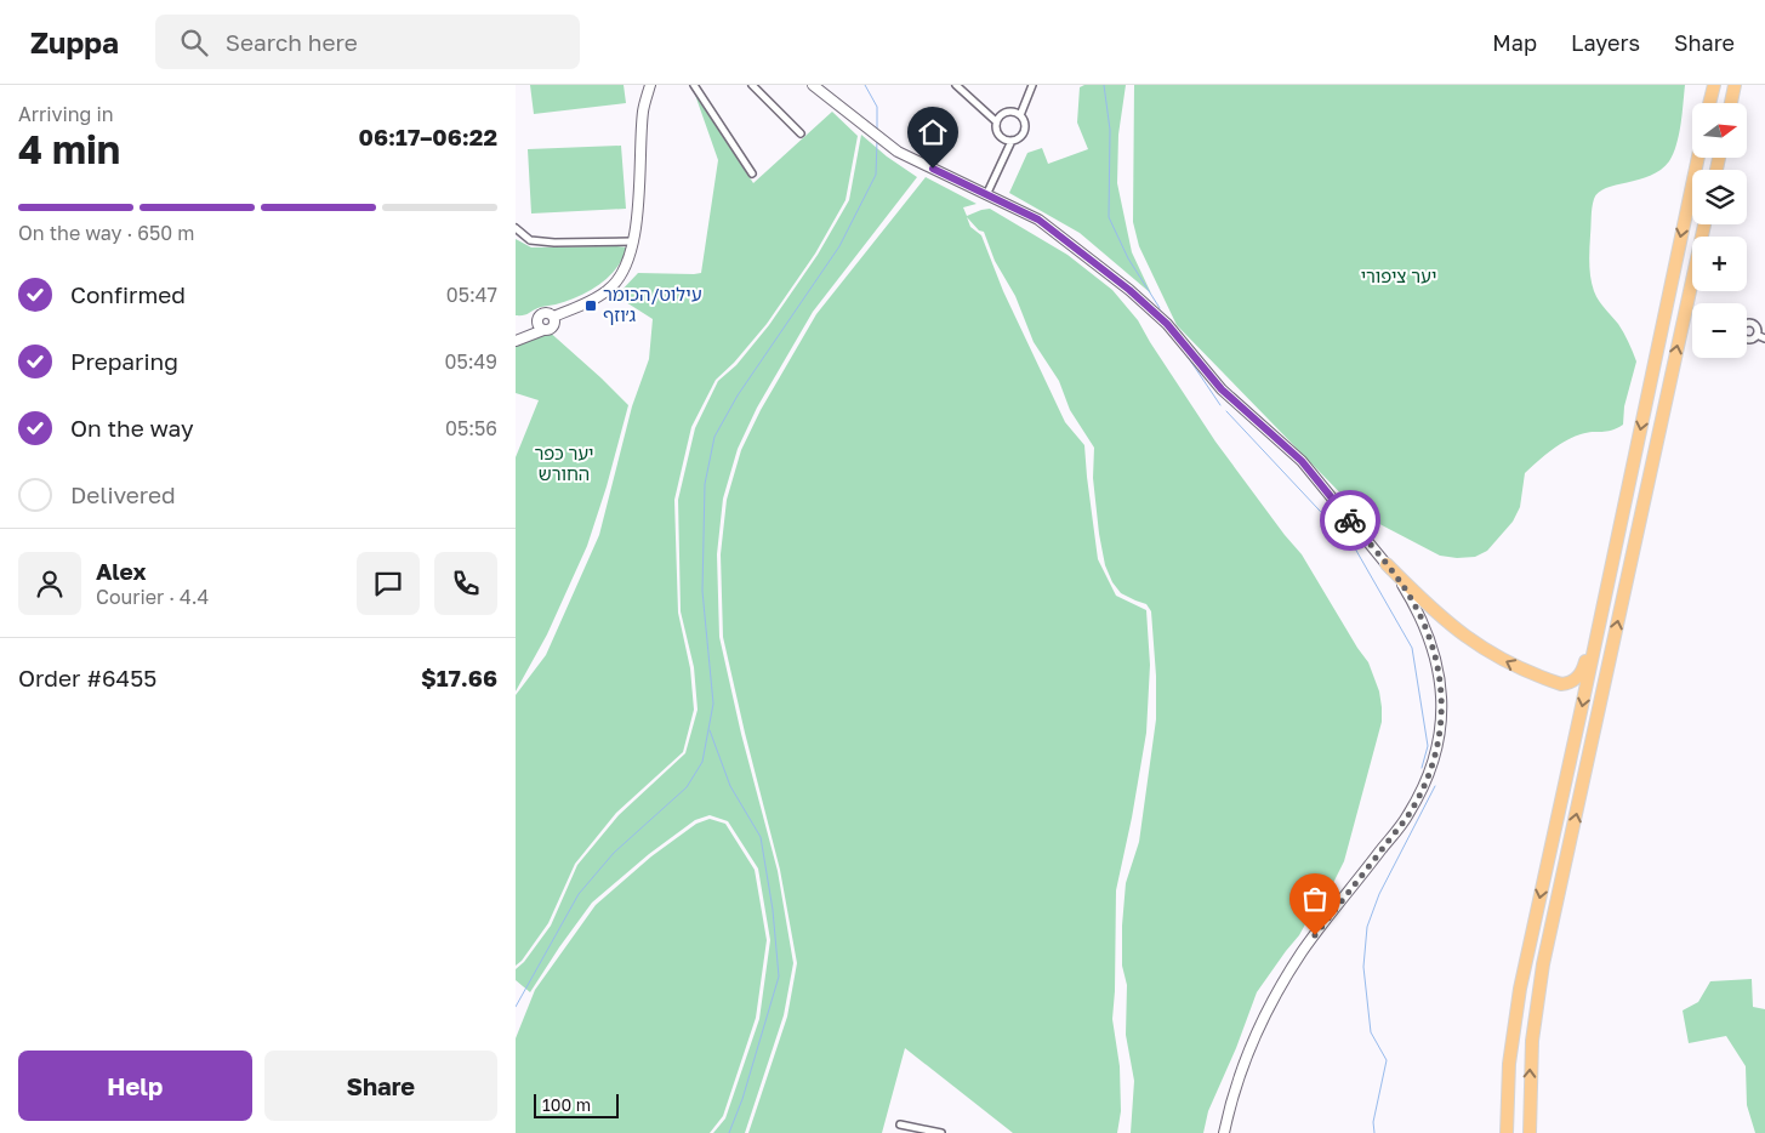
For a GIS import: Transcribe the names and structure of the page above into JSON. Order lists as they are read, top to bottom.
{
  "parks": ["יער ציפורי", "יער כפר החורש"],
  "places": {
    "transit": ["עילוט/הכומר ג׳וזף"]
  },
  "scale_bar": "100 m",
  "north": "right",
  "page": {
    "header": "Zuppa",
    "search": "Search here",
    "nav": ["Map", "Layers", "Share"],
    "heading": ["4 min", "Arriving in", "06:17–06:22"],
    "panel": [
      "Alex",
      "Courier · 4.4",
      "Order #6455",
      "$17.66"
    ],
    "map_buttons": ["+", "−"],
    "bar": "On the way · 650 m",
    "list": [
      ["Confirmed", "05:47"],
      ["Preparing", "05:49"],
      ["On the way", "05:56"],
      "Delivered"
    ],
    "buttons": ["Help", "Share"],
    "scale": "100 m"
  }
}
